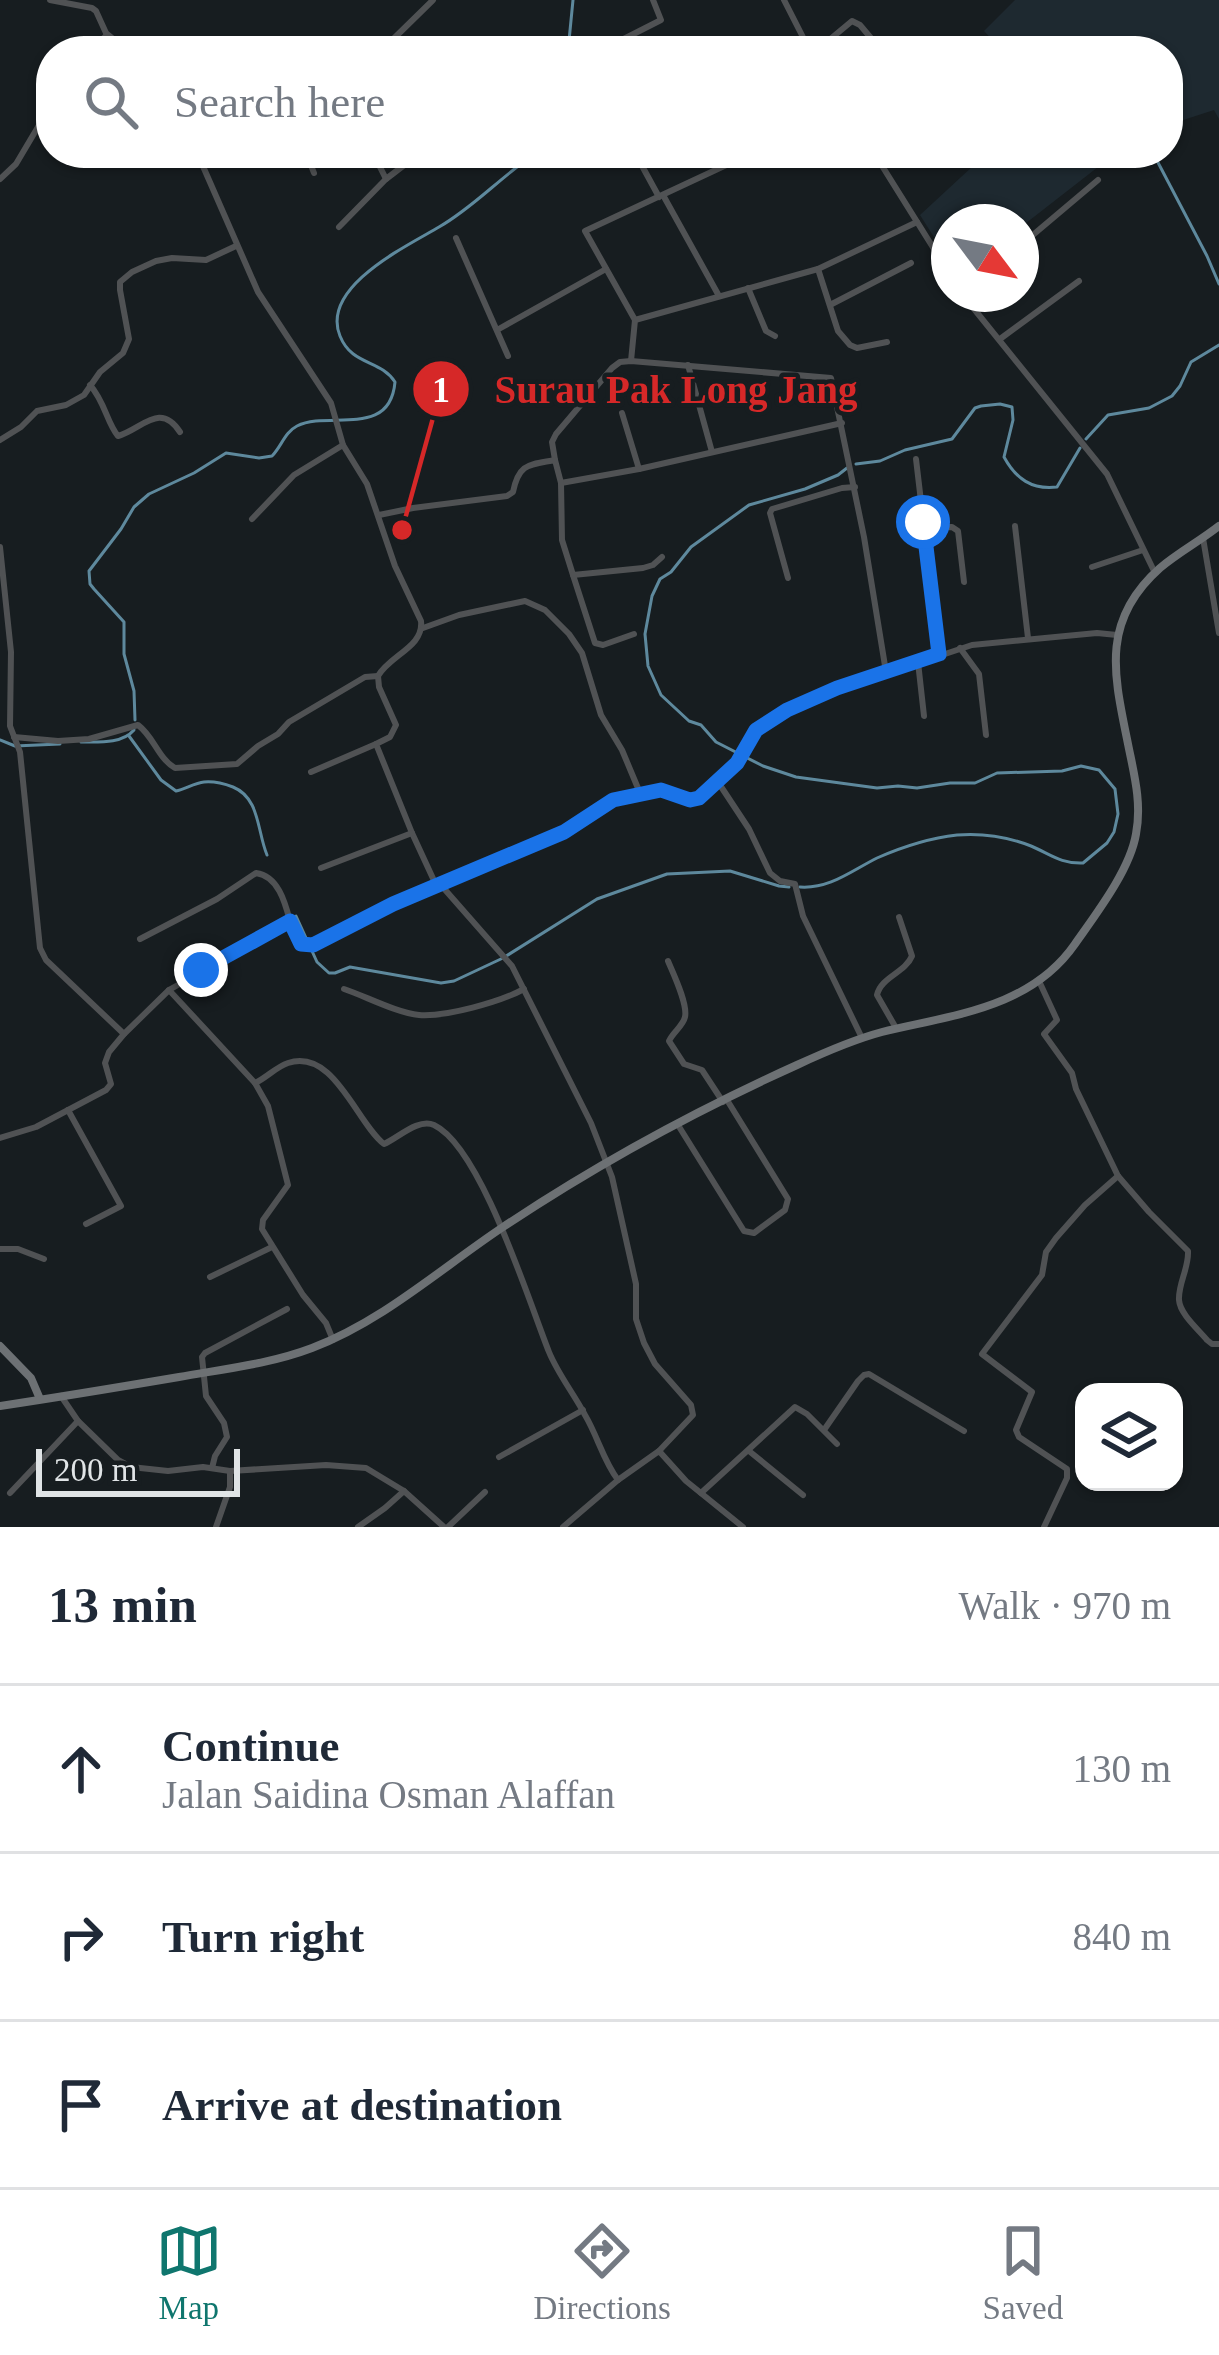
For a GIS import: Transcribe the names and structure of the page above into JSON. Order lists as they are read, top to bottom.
{
  "places": ["Surau Pak Long Jang"],
  "scale_bar": "200 m",
  "north": "bottom right",
  "page": {
    "search": "Search here",
    "scale": "200 m",
    "heading": ["13 min", "Walk · 970 m"],
    "list": [
      ["Continue", "Jalan Saidina Osman Alaffan", "130 m"],
      ["Turn right", "840 m"],
      "Arrive at destination"
    ],
    "nav": ["Map", "Directions", "Saved"]
  }
}
